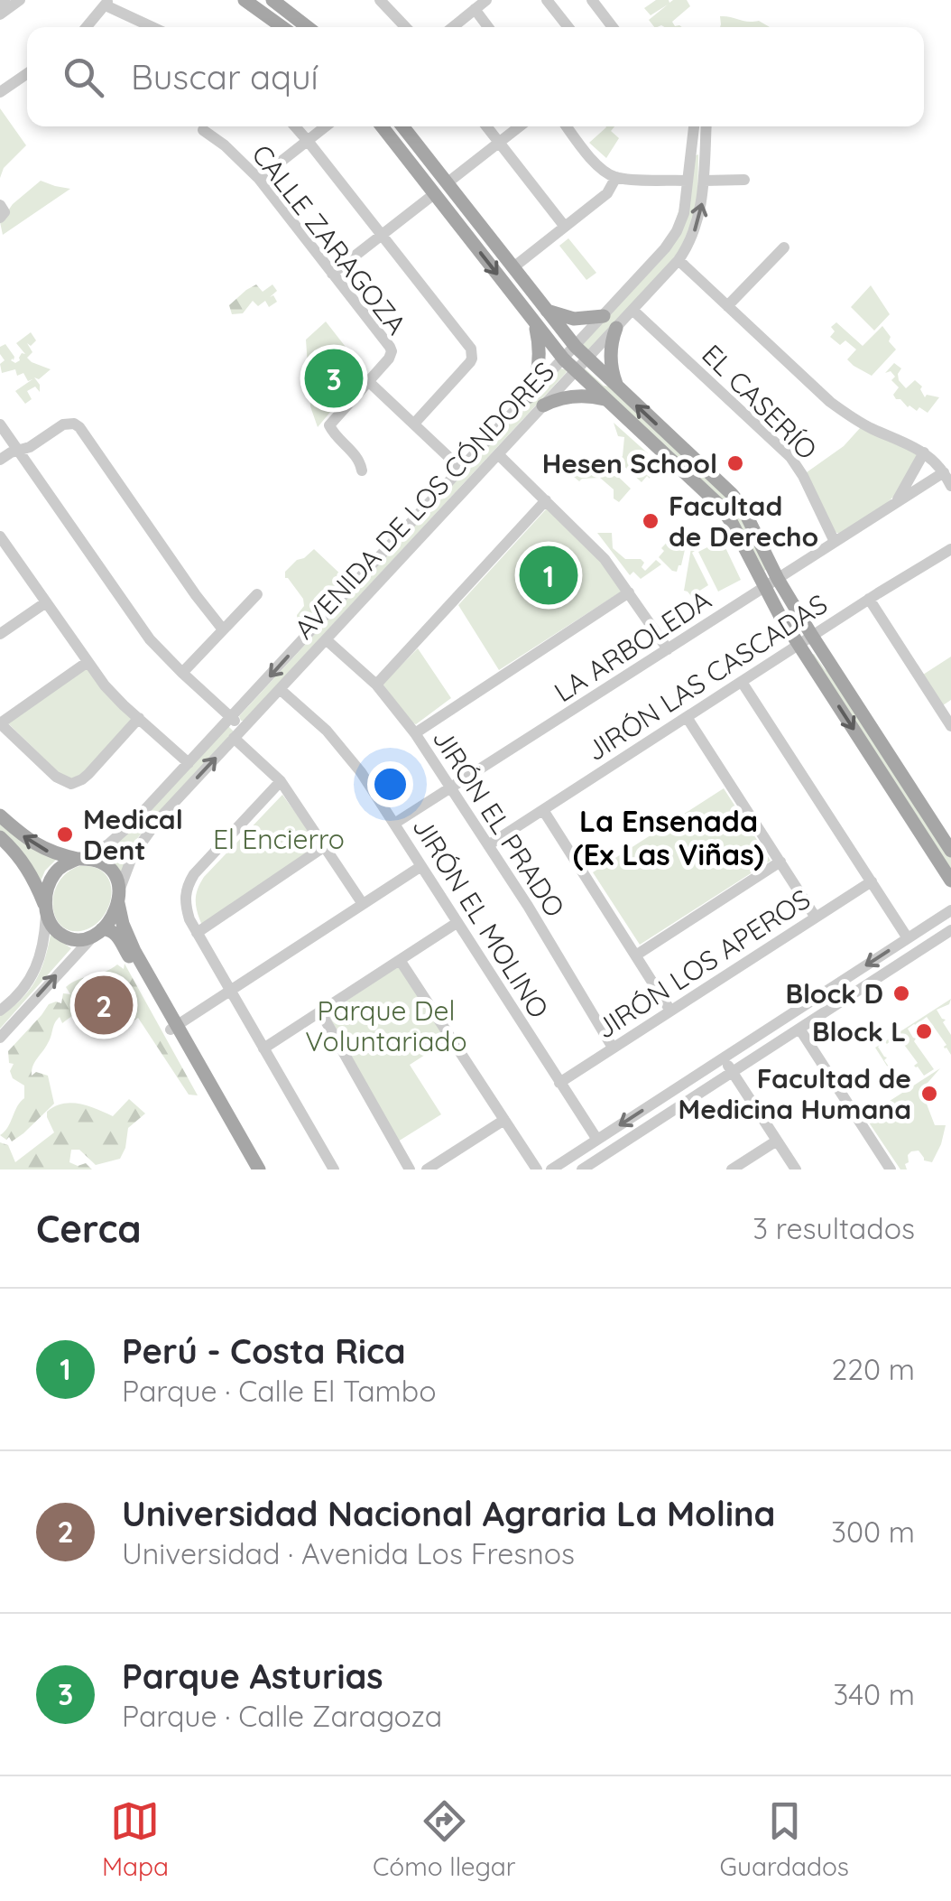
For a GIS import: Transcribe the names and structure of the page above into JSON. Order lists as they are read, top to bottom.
{
  "streets": {
    "street": [
      "CALLE ZARAGOZA",
      "EL CASERÍO",
      "AVENIDA DE LOS CÓNDORES",
      "LA ARBOLEDA",
      "JIRÓN LAS CASCADAS",
      "JIRÓN EL PRADO",
      "JIRÓN EL MOLINO",
      "JIRÓN LOS APEROS"
    ]
  },
  "crossings": [
    ["EL CASERÍO", "AVENIDA DE LOS CÓNDORES"],
    ["EL CASERÍO", "LA ARBOLEDA"],
    ["AVENIDA DE LOS CÓNDORES", "JIRÓN EL PRADO"],
    ["AVENIDA DE LOS CÓNDORES", "JIRÓN EL MOLINO"],
    ["LA ARBOLEDA", "JIRÓN EL PRADO"],
    ["LA ARBOLEDA", "JIRÓN EL MOLINO"],
    ["JIRÓN LAS CASCADAS", "JIRÓN EL PRADO"],
    ["JIRÓN EL PRADO", "JIRÓN LOS APEROS"],
    ["JIRÓN EL MOLINO", "JIRÓN LOS APEROS"]
  ],
  "districts": ["La Ensenada (Ex Las Viñas)"],
  "parks": ["El Encierro", "Parque Del Voluntariado"],
  "places": [
    "Hesen School",
    "Facultad de Derecho",
    "Medical Dent",
    "Block D",
    "Block L",
    "Facultad de Medicina Humana"
  ],
  "page": {
    "search": "Buscar aquí",
    "pins": ["3", "1", "2"],
    "heading": ["Cerca", "3 resultados"],
    "list": [
      {
        "mark": "1",
        "name": "Perú - Costa Rica",
        "note": "Parque · Calle El Tambo",
        "value": "220 m"
      },
      {
        "mark": "2",
        "name": "Universidad Nacional Agraria La Molina",
        "note": "Universidad · Avenida Los Fresnos",
        "value": "300 m"
      },
      {
        "mark": "3",
        "name": "Parque Asturias",
        "note": "Parque · Calle Zaragoza",
        "value": "340 m"
      }
    ],
    "nav": ["Mapa", "Cómo llegar", "Guardados"]
  }
}
